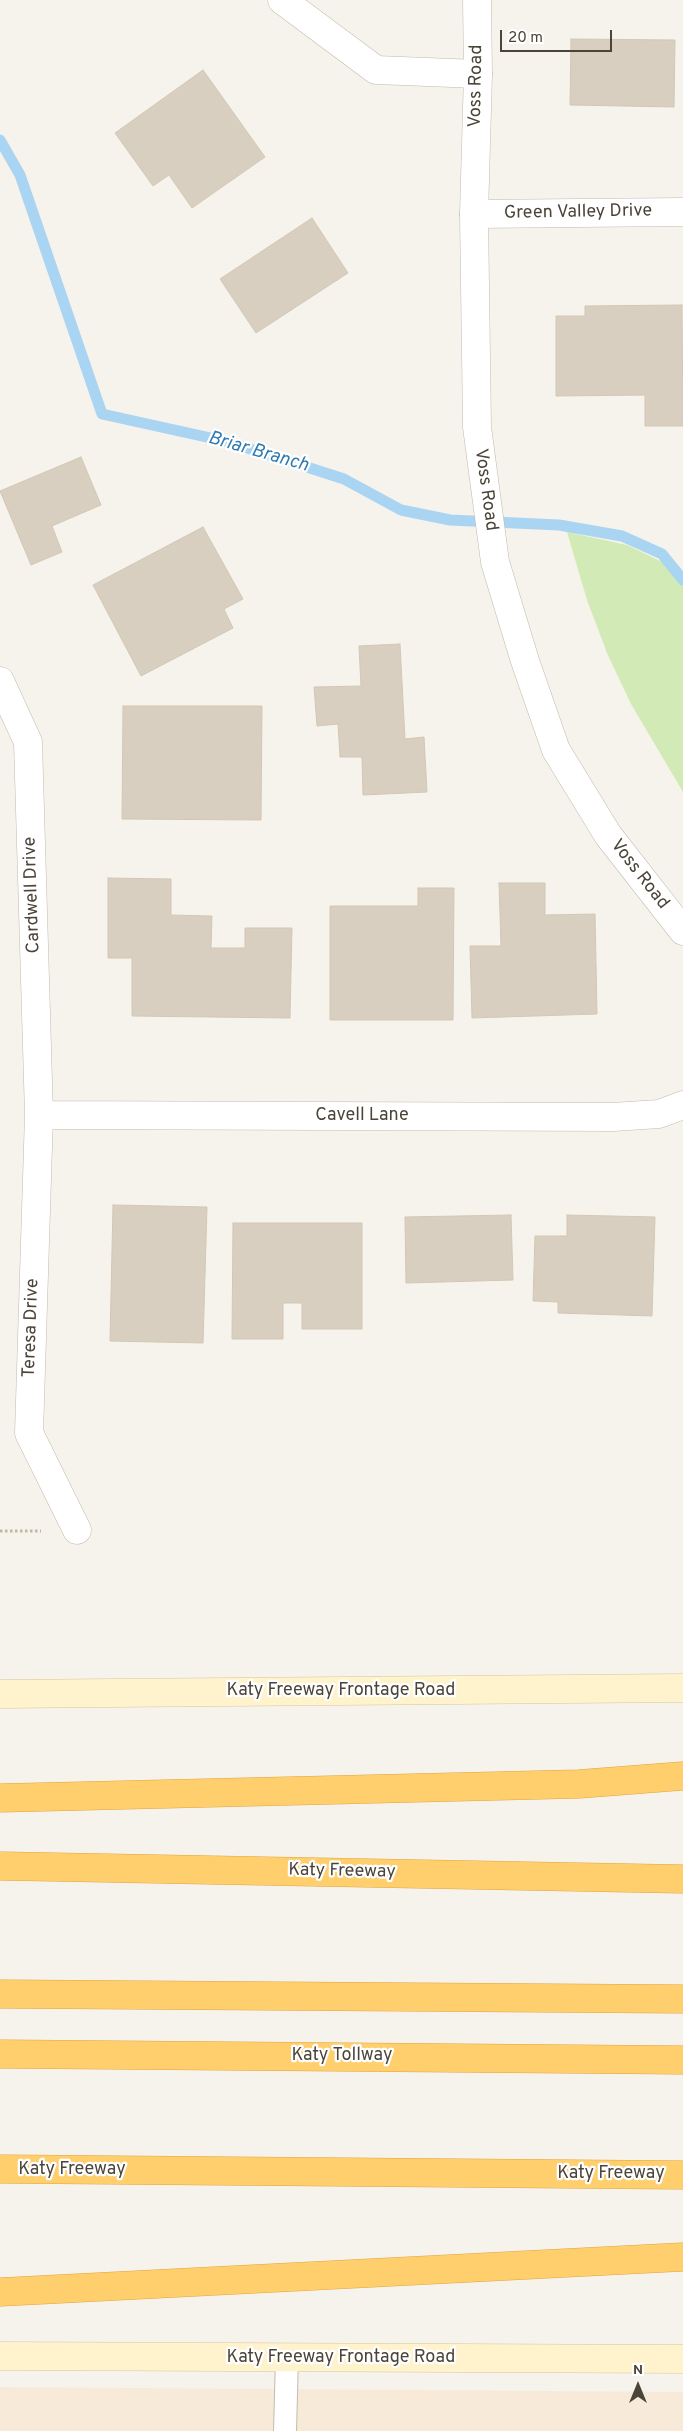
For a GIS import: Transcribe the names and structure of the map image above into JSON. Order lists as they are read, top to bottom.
{
  "streets": {
    "highway": ["Katy Freeway", "Katy Tollway"],
    "main road": ["Katy Freeway Frontage Road"],
    "street": [
      "Voss Road",
      "Green Valley Drive",
      "Cardwell Drive",
      "Cavell Lane",
      "Teresa Drive"
    ]
  },
  "crossings": [
    ["Voss Road", "Green Valley Drive"],
    ["Cardwell Drive", "Cavell Lane"],
    ["Cardwell Drive", "Teresa Drive"],
    ["Cavell Lane", "Teresa Drive"]
  ],
  "water": ["Briar Branch"],
  "scale_bar": "20 m",
  "north": "top"
}
